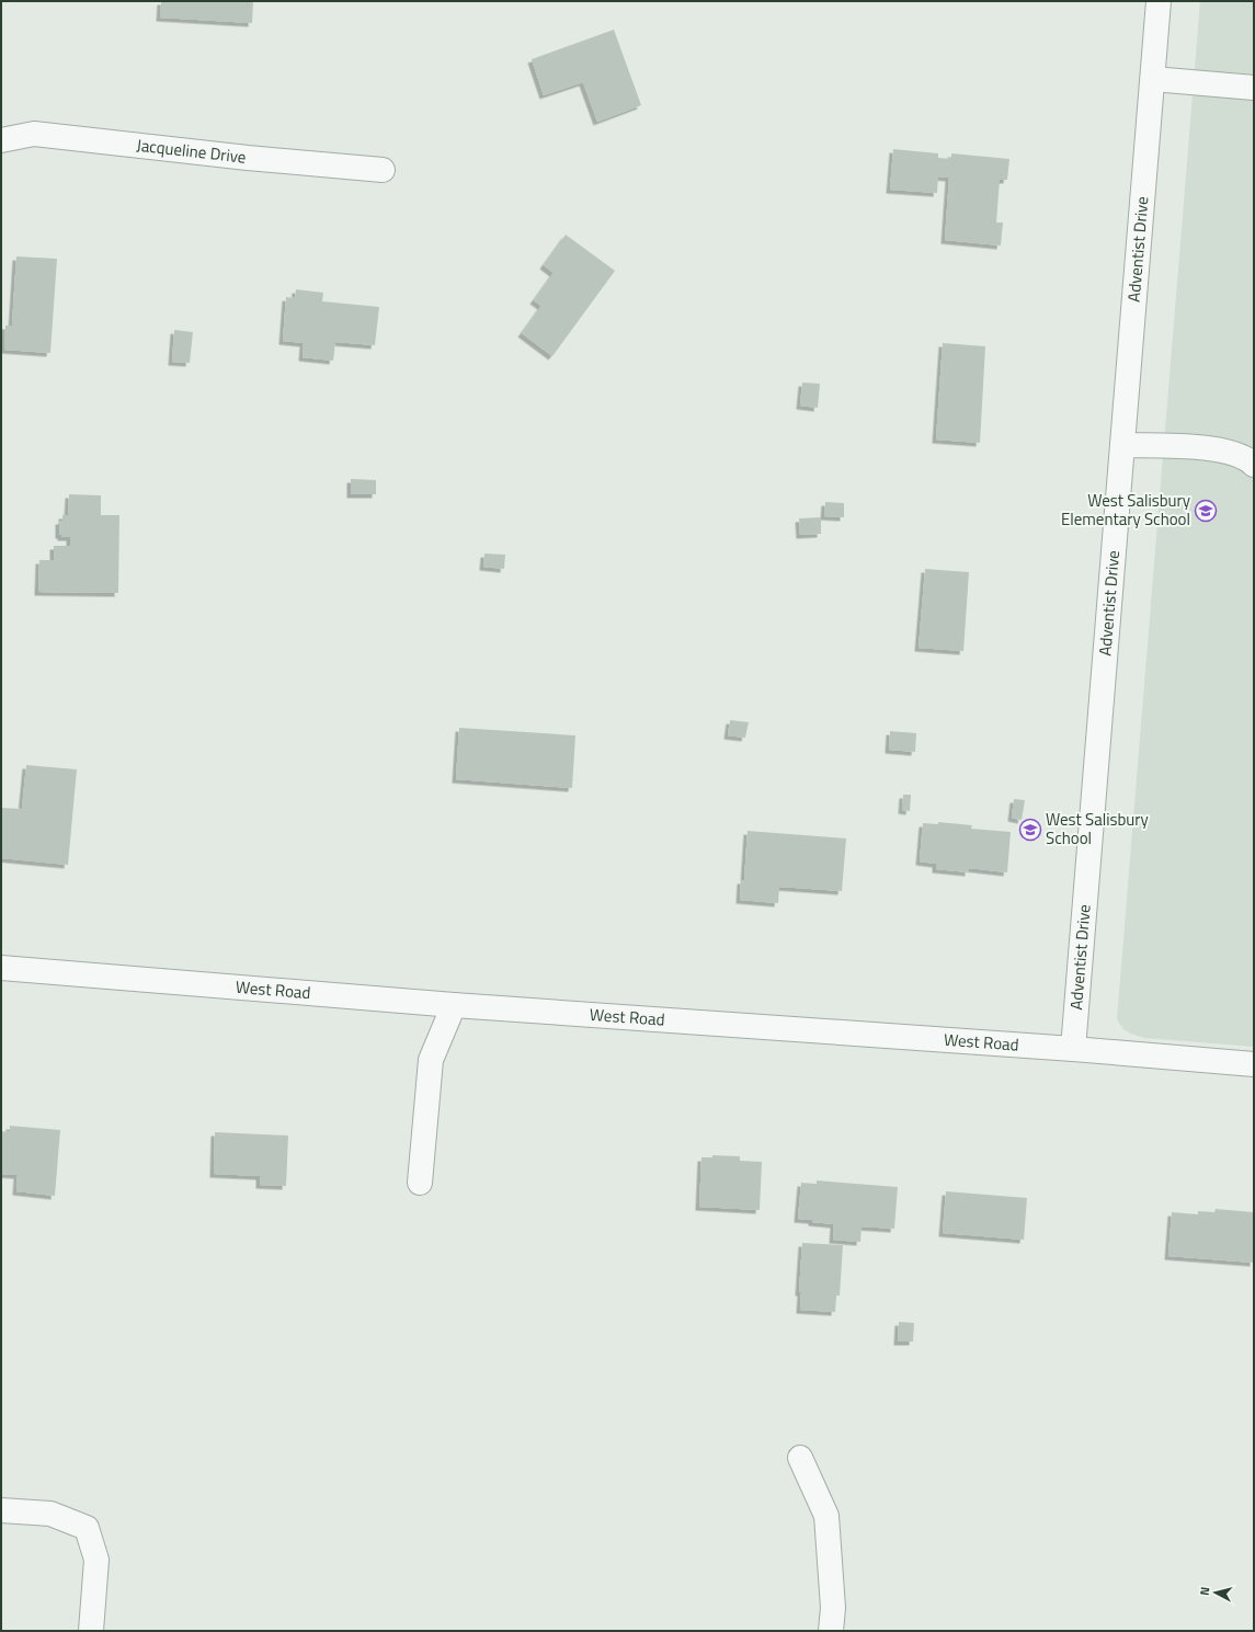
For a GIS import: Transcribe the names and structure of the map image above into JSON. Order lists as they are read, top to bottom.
{
  "streets": {
    "street": ["Jacqueline Drive", "Adventist Drive", "West Road"]
  },
  "crossings": [
    ["Adventist Drive", "West Road"]
  ],
  "places": {
    "school or university": ["West Salisbury Elementary School", "West Salisbury School"]
  },
  "north": "left"
}
